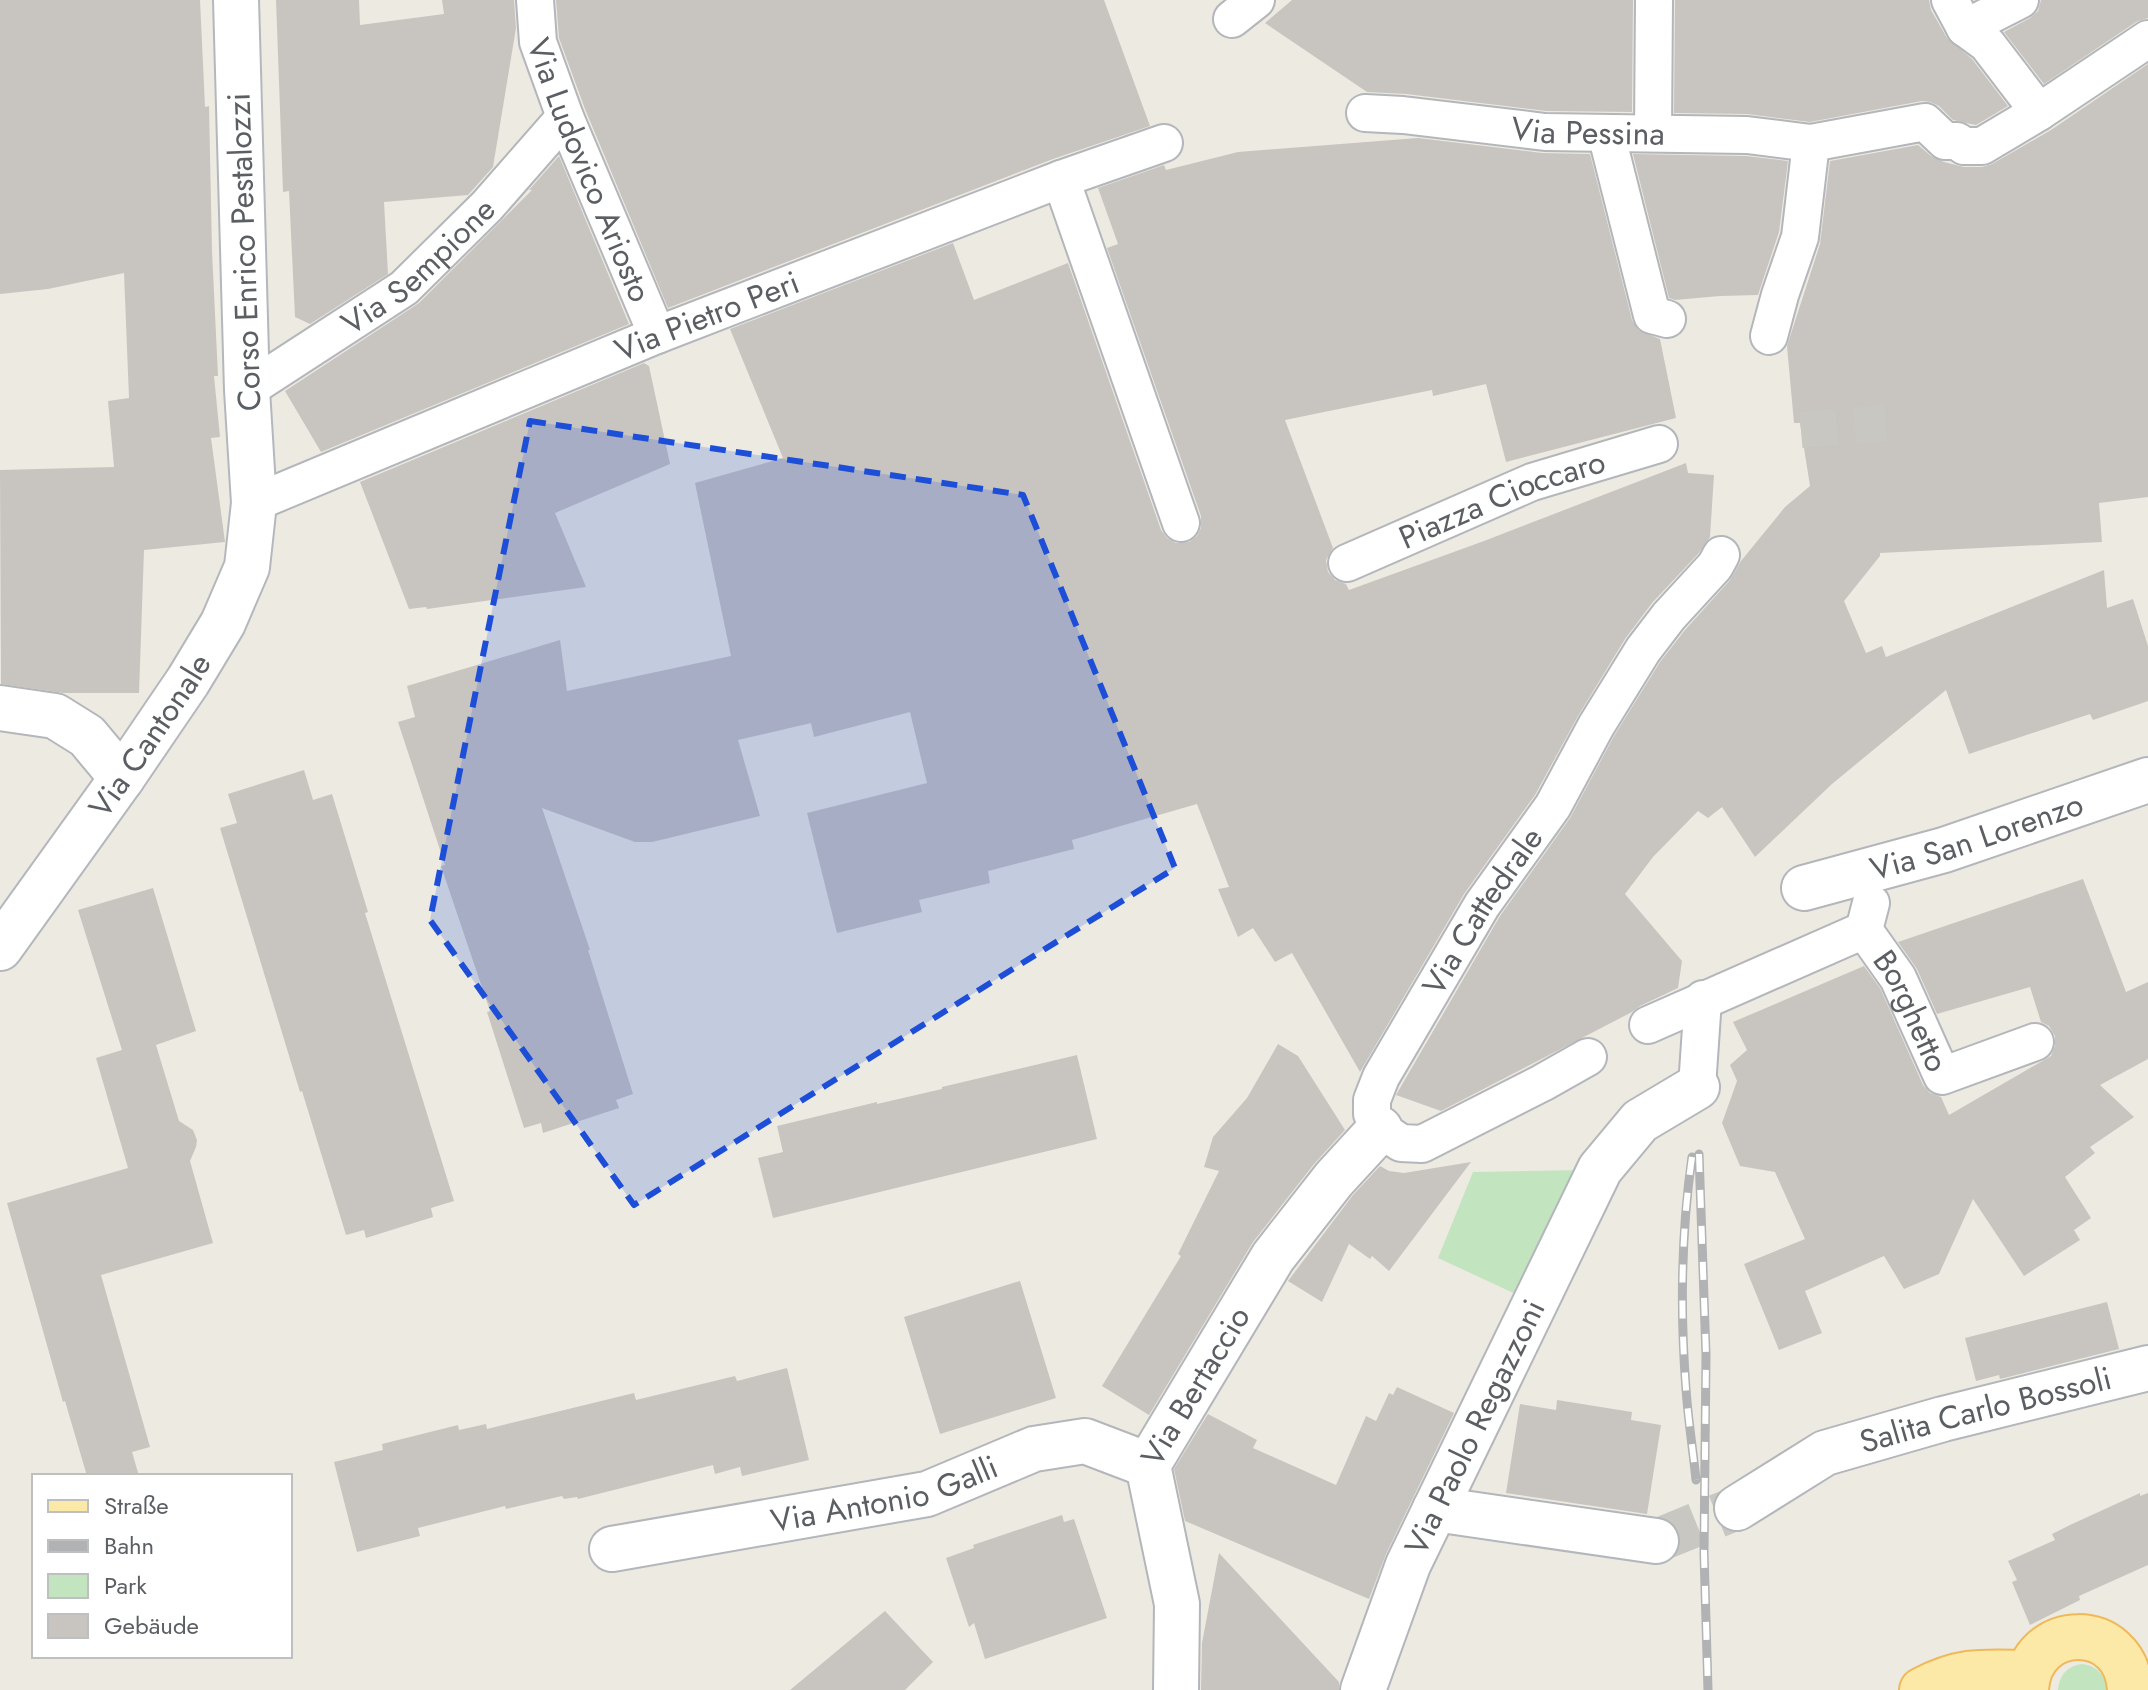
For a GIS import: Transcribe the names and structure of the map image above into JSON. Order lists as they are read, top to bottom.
{
  "streets": {
    "street": [
      "Via Pessina",
      "Via Ludovico Ariosto",
      "Corso Enrico Pestalozzi",
      "Via Sempione",
      "Via Pietro Peri",
      "Piazza Cioccaro",
      "Via Cantonale",
      "Via San Lorenzo",
      "Via Cattedrale",
      "Borghetto",
      "Via Bertaccio",
      "Salita Carlo Bossoli",
      "Via Paolo Regazzoni",
      "Via Antonio Galli"
    ]
  },
  "crossings": [
    ["Via Ludovico Ariosto", "Via Sempione"],
    ["Via Ludovico Ariosto", "Via Pietro Peri"],
    ["Corso Enrico Pestalozzi", "Via Sempione"],
    ["Corso Enrico Pestalozzi", "Via Pietro Peri"],
    ["Corso Enrico Pestalozzi", "Via Cantonale"],
    ["Via Pietro Peri", "Via Cantonale"],
    ["Via Cattedrale", "Via Bertaccio"],
    ["Borghetto", "Via Paolo Regazzoni"],
    ["Via Bertaccio", "Via Antonio Galli"]
  ],
  "legend": [
    "Straße",
    "Bahn",
    "Park",
    "Gebäude"
  ]
}
